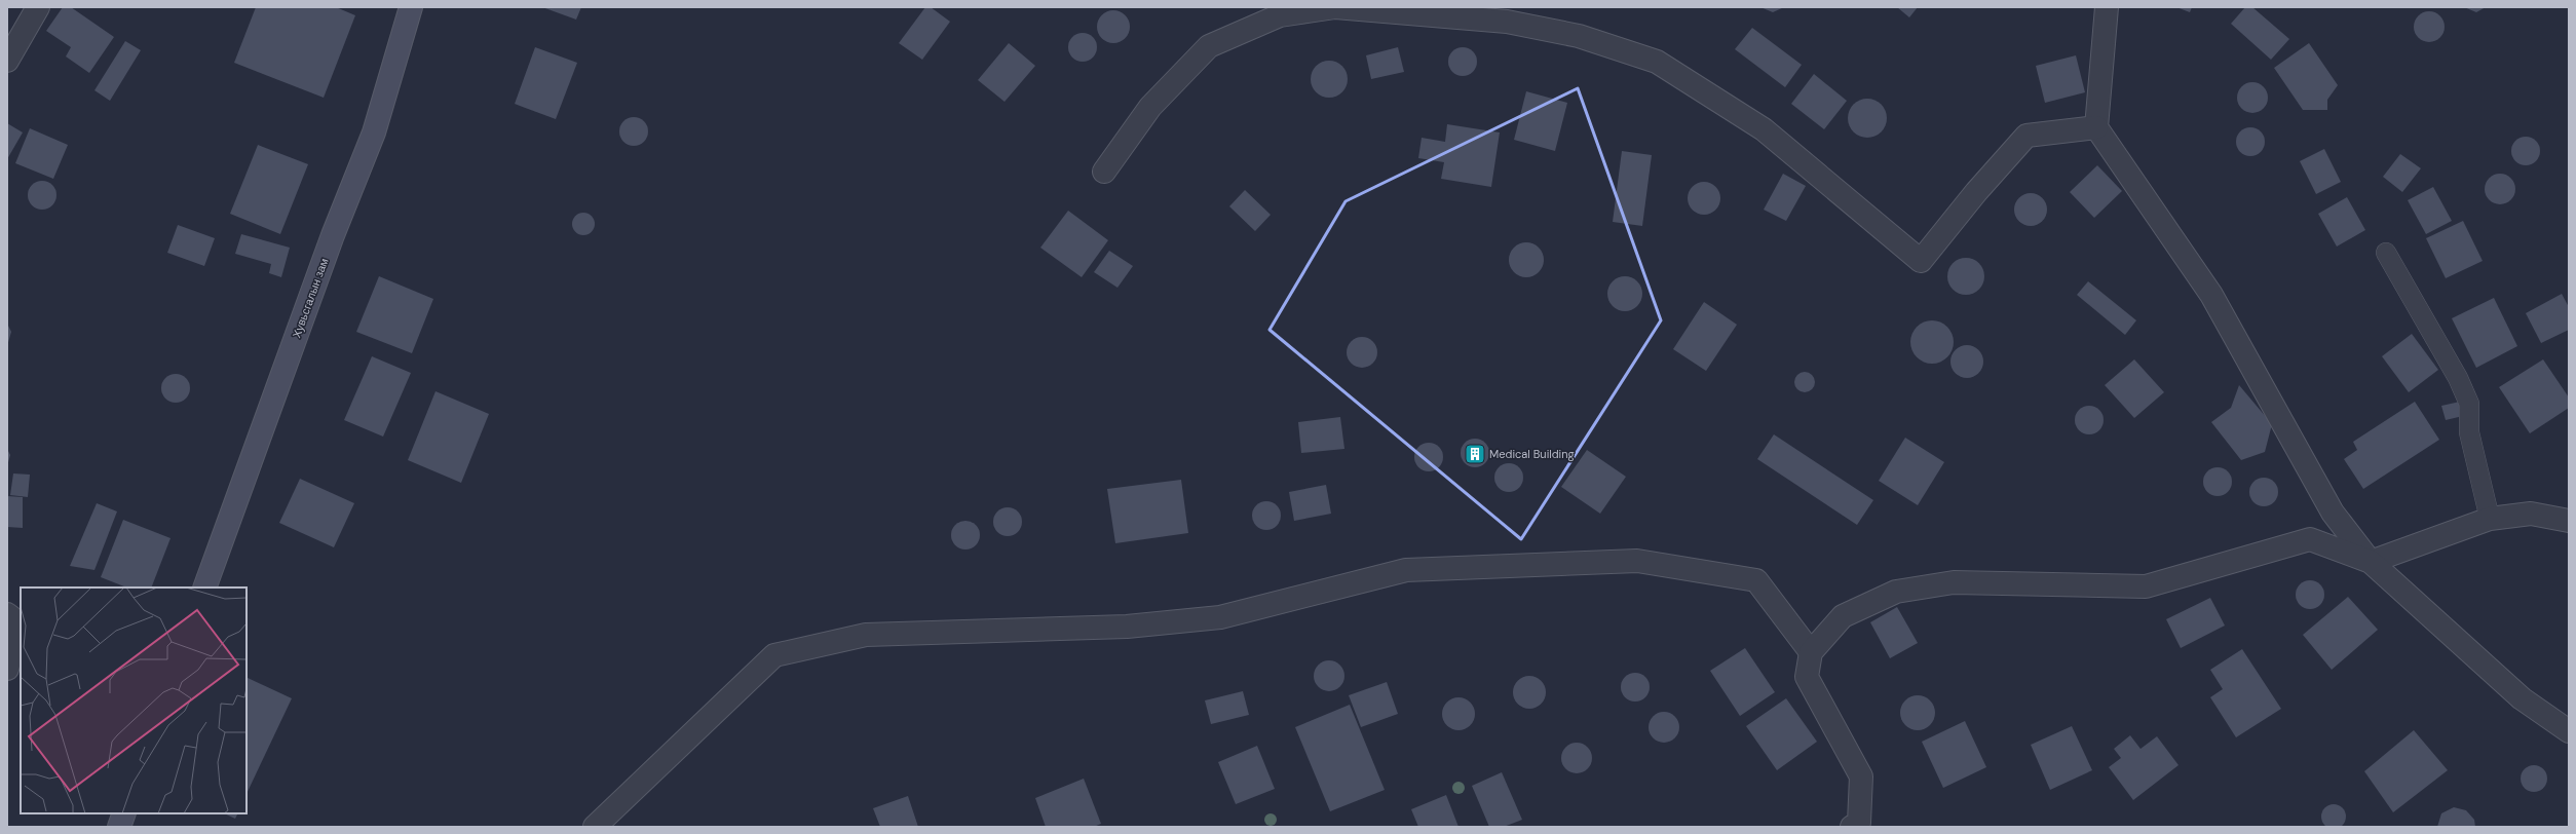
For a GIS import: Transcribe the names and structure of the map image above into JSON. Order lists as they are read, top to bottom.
{
  "streets": {
    "main road": ["Хувьсгалын зам"]
  },
  "places": {
    "building": ["Medical Building"]
  }
}
